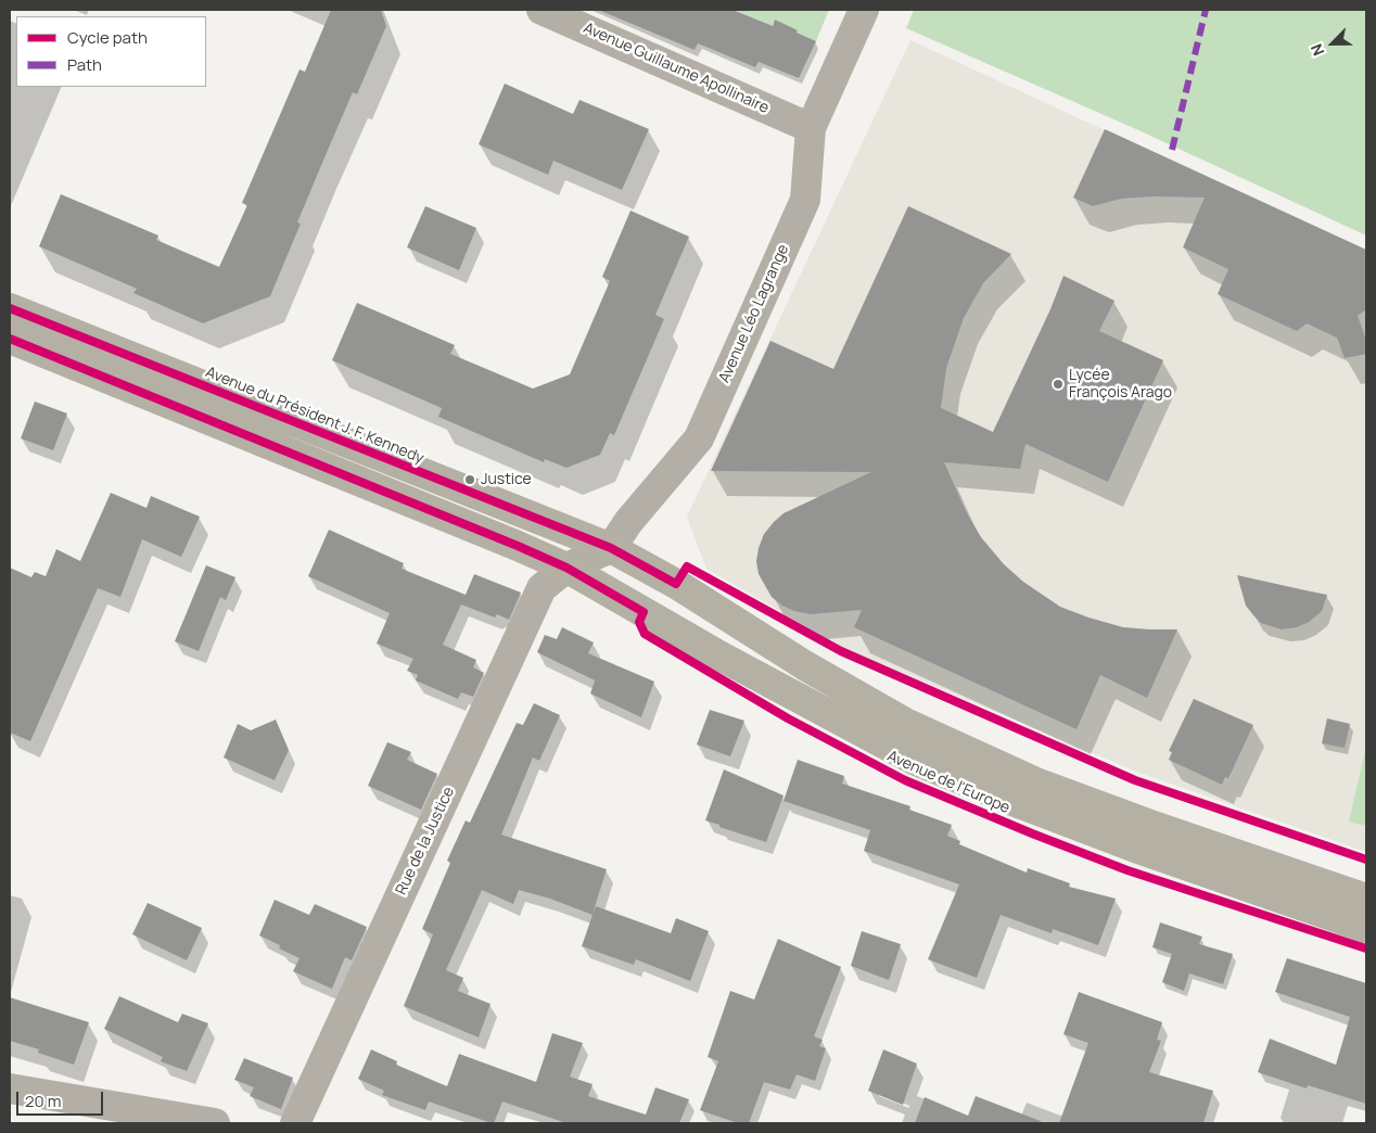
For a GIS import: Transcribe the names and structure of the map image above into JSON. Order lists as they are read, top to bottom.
{
  "streets": {
    "main road": ["Avenue du Président J. F. Kennedy", "Avenue de l'Europe"],
    "street": ["Avenue Guillaume Apollinaire", "Avenue Léo Lagrange", "Rue de la Justice"]
  },
  "crossings": [
    ["Avenue Guillaume Apollinaire", "Avenue Léo Lagrange"],
    ["Avenue Léo Lagrange", "Avenue du Président J. F. Kennedy"],
    ["Avenue de l'Europe", "Rue de la Justice"]
  ],
  "places": ["Lycée François Arago", "Justice"],
  "legend": ["Cycle path", "Path"],
  "scale_bar": "20 m",
  "north": "bottom left"
}
